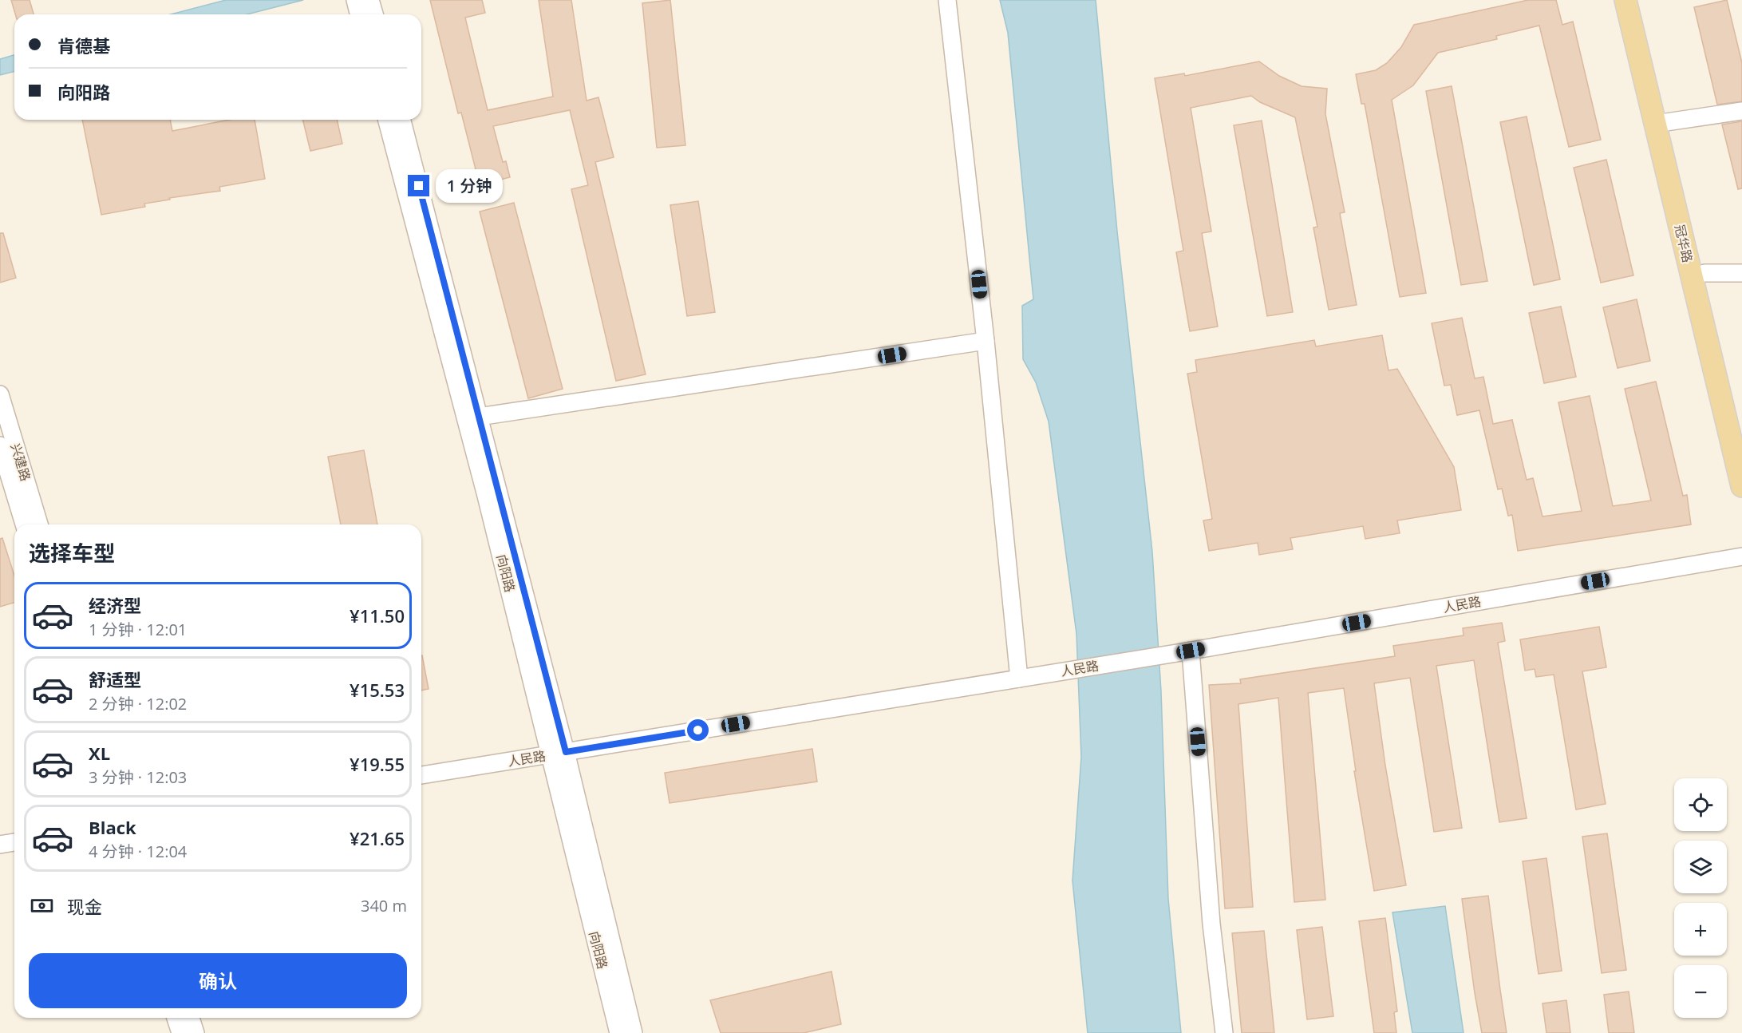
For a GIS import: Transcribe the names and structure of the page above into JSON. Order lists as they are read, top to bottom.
{
  "streets": {
    "main road": ["冠华路"],
    "street": ["兴建路", "向阳路", "人民路"]
  },
  "crossings": [
    ["向阳路", "人民路"]
  ],
  "page": {
    "banner": ["肯德基", "向阳路"],
    "bubble": "1 分钟",
    "heading": "选择车型",
    "list": [
      {
        "name": "经济型",
        "note": "1 分钟 · 12:01",
        "value": "¥11.50"
      },
      {
        "name": "舒适型",
        "note": "2 分钟 · 12:02",
        "value": "¥15.53"
      },
      {
        "name": "XL",
        "note": "3 分钟 · 12:03",
        "value": "¥19.55"
      },
      {
        "name": "Black",
        "note": "4 分钟 · 12:04",
        "value": "¥21.65"
      }
    ],
    "map_buttons": ["+", "−"],
    "pay": ["现金", "340 m"],
    "buttons": "确认"
  }
}
